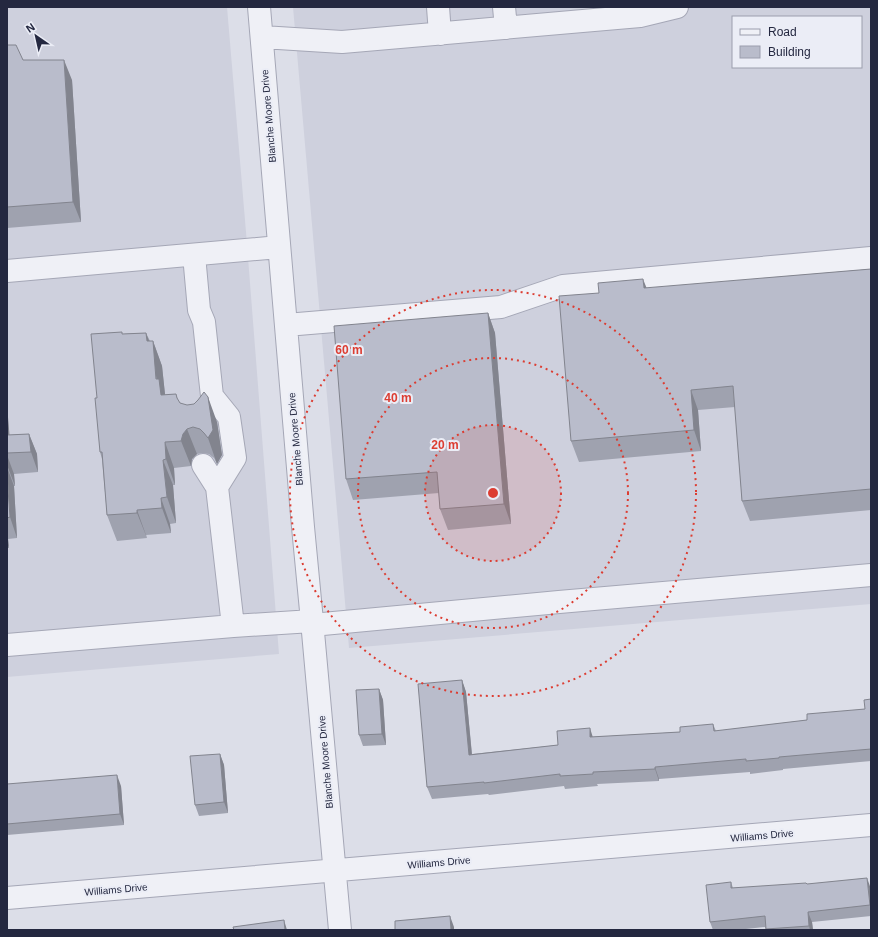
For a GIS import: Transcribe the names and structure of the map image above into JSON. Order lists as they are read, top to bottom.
{
  "streets": {
    "street": ["Blanche Moore Drive", "Williams Drive"]
  },
  "crossings": [
    ["Blanche Moore Drive", "Williams Drive"]
  ],
  "legend": ["Road", "Building"],
  "north": "top left",
  "rings": ["60 m", "40 m", "20 m"]
}
